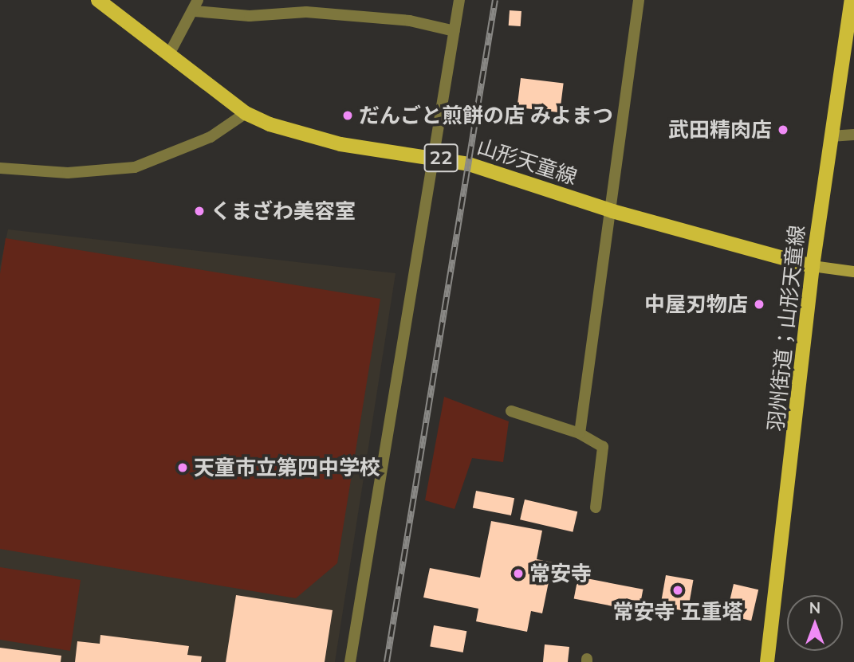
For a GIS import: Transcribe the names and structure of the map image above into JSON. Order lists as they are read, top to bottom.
{
  "streets": {
    "main road": ["22", "山形天童線", "羽州街道；山形天童線"]
  },
  "crossings": [
    ["山形天童線", "羽州街道；山形天童線"]
  ],
  "places": [
    "だんごと煎餅の店 みよまつ",
    "武田精肉店",
    "くまざわ美容室",
    "中屋刃物店",
    "天童市立第四中学校",
    "常安寺",
    "常安寺 五重塔"
  ],
  "north": "top"
}
